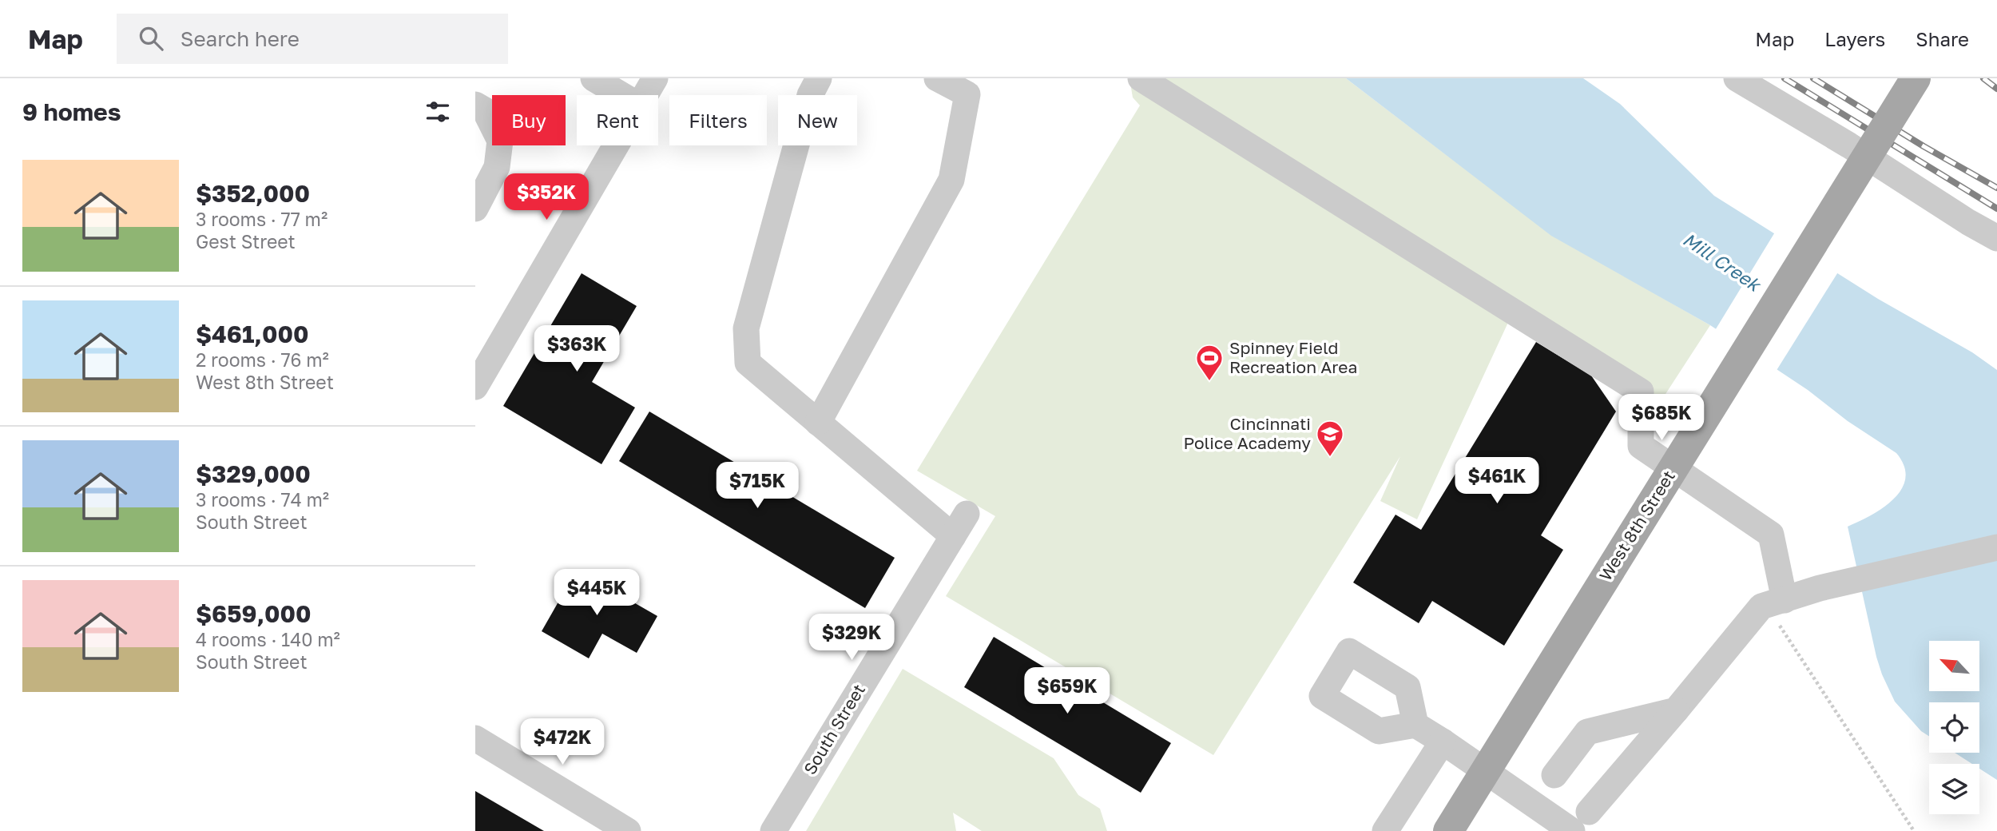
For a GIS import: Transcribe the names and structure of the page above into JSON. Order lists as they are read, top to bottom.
{
  "streets": {
    "main road": ["West 8th Street"],
    "street": ["South Street"]
  },
  "water": ["Mill Creek"],
  "places": {
    "sports": ["Spinney Field Recreation Area"],
    "school or university": ["Cincinnati Police Academy"]
  },
  "north": "top left",
  "page": {
    "header": "Map",
    "search": "Search here",
    "nav": ["Map", "Layers", "Share"],
    "heading": "9 homes",
    "chip": [
      "Buy",
      "Rent",
      "Filters",
      "New"
    ],
    "list": [
      {
        "name": "$352,000",
        "note": "3 rooms · 77 m² · Gest Street"
      },
      {
        "name": "$461,000",
        "note": "2 rooms · 76 m² · West 8th Street"
      },
      {
        "name": "$329,000",
        "note": "3 rooms · 74 m² · South Street"
      },
      {
        "name": "$659,000",
        "note": "4 rooms · 140 m² · South Street"
      }
    ],
    "price": [
      "$352K",
      "$363K",
      "$685K",
      "$461K",
      "$715K",
      "$445K",
      "$329K",
      "$659K",
      "$472K"
    ]
  }
}
